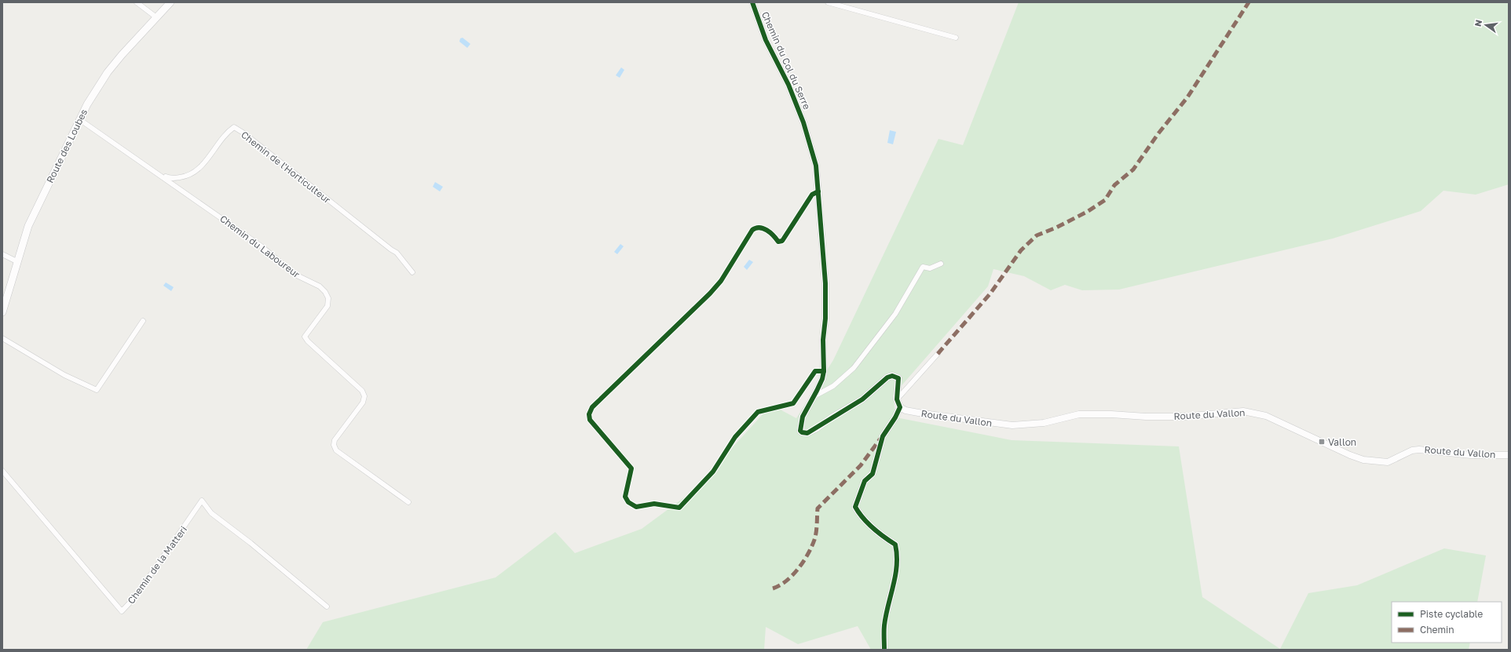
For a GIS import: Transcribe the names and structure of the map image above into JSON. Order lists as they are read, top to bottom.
{
  "streets": {
    "main road": ["Route des Loubes"],
    "street": [
      "Chemin du Col du Serre",
      "Chemin de l'Horticulteur",
      "Chemin du Laboureur",
      "Route du Vallon",
      "Chemin de la Matteri"
    ]
  },
  "crossings": [
    ["Route des Loubes", "Chemin du Laboureur"],
    ["Chemin de l'Horticulteur", "Chemin du Laboureur"]
  ],
  "places": {
    "transit": ["Vallon"]
  },
  "legend": ["Piste cyclable", "Chemin"],
  "north": "left"
}
